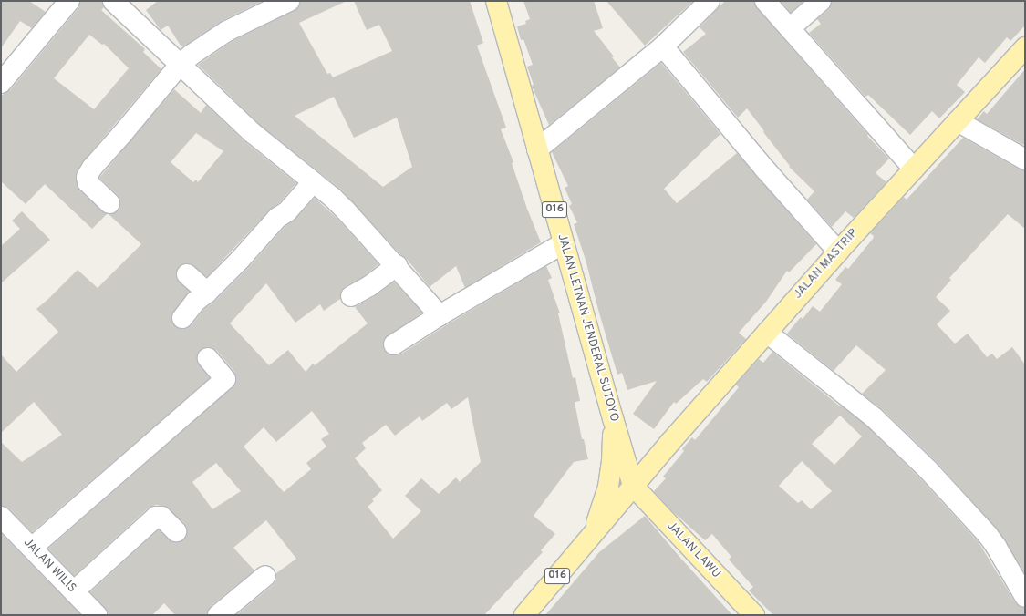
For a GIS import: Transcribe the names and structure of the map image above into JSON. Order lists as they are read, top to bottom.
{
  "streets": {
    "main road": [
      "016",
      "JALAN MASTRIP",
      "JALAN LETNAN JENDERAL SUTOYO",
      "JALAN LAWU"
    ],
    "street": ["JALAN WILIS"]
  },
  "crossings": [
    ["016", "JALAN MASTRIP"],
    ["016", "JALAN LETNAN JENDERAL SUTOYO"],
    ["016", "JALAN LAWU"],
    ["JALAN MASTRIP", "JALAN LETNAN JENDERAL SUTOYO"],
    ["JALAN MASTRIP", "JALAN LAWU"],
    ["JALAN LETNAN JENDERAL SUTOYO", "JALAN LAWU"]
  ]
}
